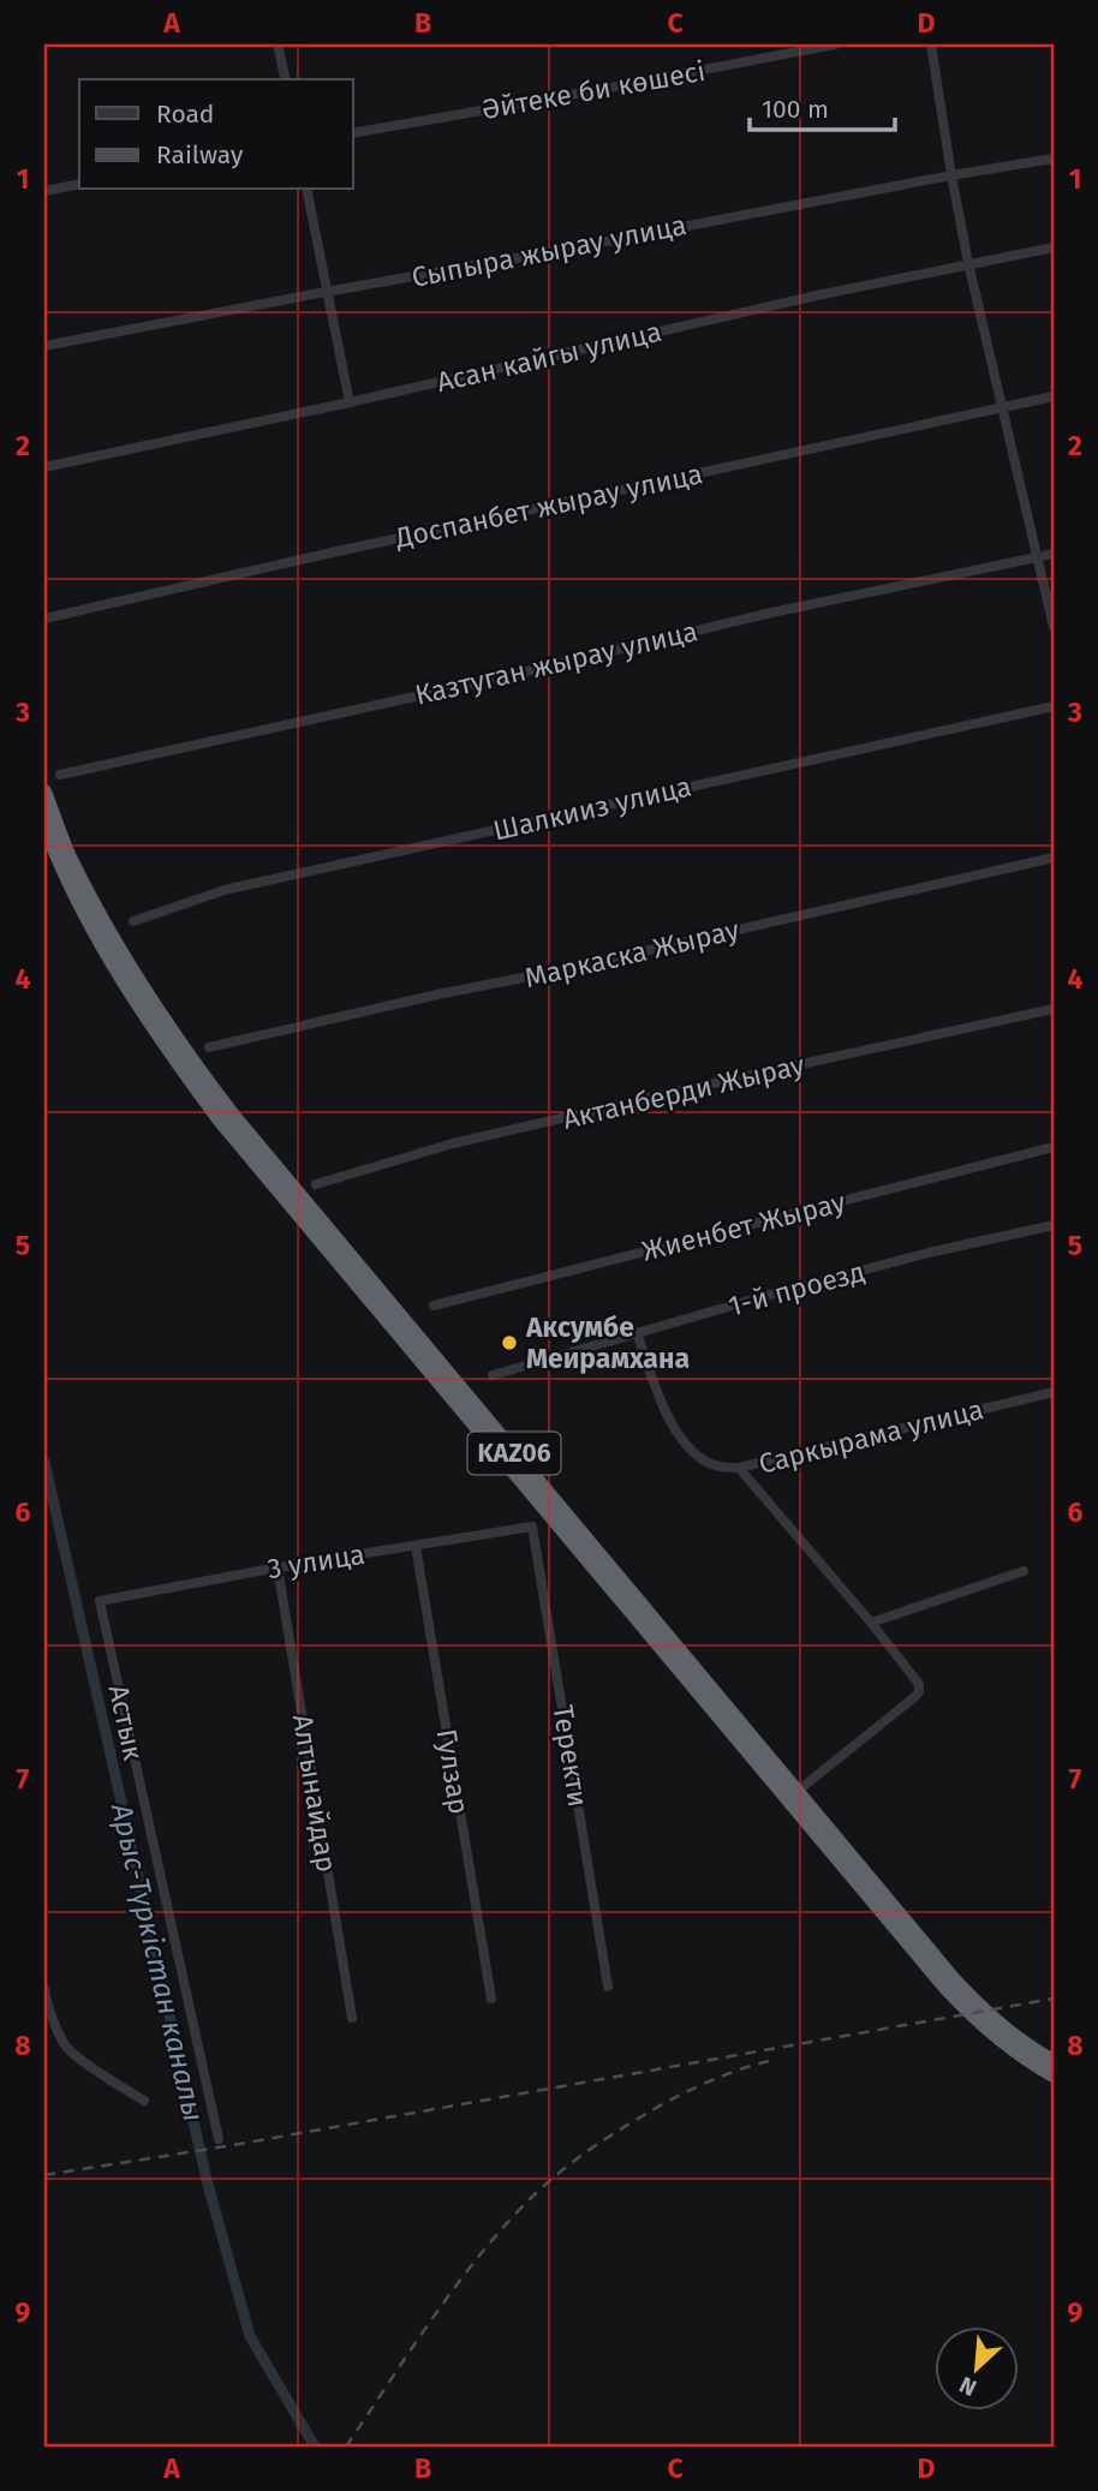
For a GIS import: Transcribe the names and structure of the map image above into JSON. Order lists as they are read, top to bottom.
{
  "streets": {
    "highway": ["KАZ06"],
    "street": [
      "Әйтеке би көшесі",
      "Сыпыра жырау улица",
      "Асан кайгы улица",
      "Доспанбет жырау улица",
      "Казтуган жырау улица",
      "Шалкииз улица",
      "Маркаска Жырау",
      "Актанберди Жырау",
      "Жиенбет Жырау",
      "1-й проезд",
      "Саркырама улица",
      "3 улица",
      "Астык",
      "Теректи",
      "Гулзар",
      "Алтынайдар"
    ]
  },
  "crossings": [
    ["Саркырама улица", "KАZ06"],
    ["3 улица", "Астык"],
    ["3 улица", "Теректи"],
    ["3 улица", "Гулзар"],
    ["3 улица", "Алтынайдар"]
  ],
  "water": ["Арыс-Түркістан каналы"],
  "places": ["Аксумбе Меирамхана"],
  "legend": ["Road", "Railway"],
  "scale_bar": "100 m",
  "north": "bottom left",
  "grid": {
    "columns": [
      "A",
      "B",
      "C",
      "D"
    ],
    "rows": [
      "1",
      "2",
      "3",
      "4",
      "5",
      "6",
      "7",
      "8",
      "9"
    ]
  }
}
